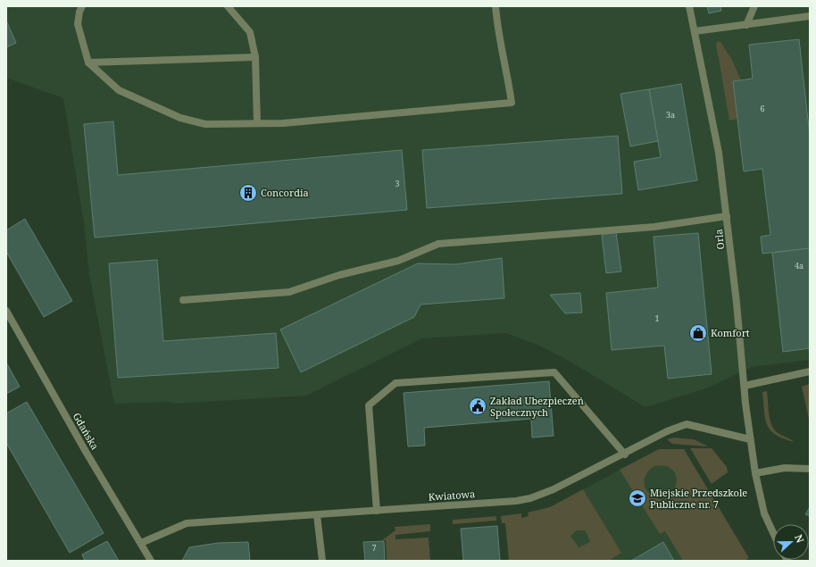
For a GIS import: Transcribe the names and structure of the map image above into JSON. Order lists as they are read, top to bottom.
{
  "streets": {
    "street": ["Orla", "Gdańska", "Kwiatowa"]
  },
  "crossings": [
    ["Orla", "Kwiatowa"],
    ["Gdańska", "Kwiatowa"]
  ],
  "places": {
    "building": ["Concordia"],
    "shop": ["Komfort"],
    "public building": ["Zakład Ubezpieczeń Społecznych"],
    "school or university": ["Miejskie Przedszkole Publiczne nr. 7"]
  },
  "house_numbers": [
    "6",
    "3a",
    "3",
    "4a",
    "1",
    "7"
  ],
  "north": "right"
}
